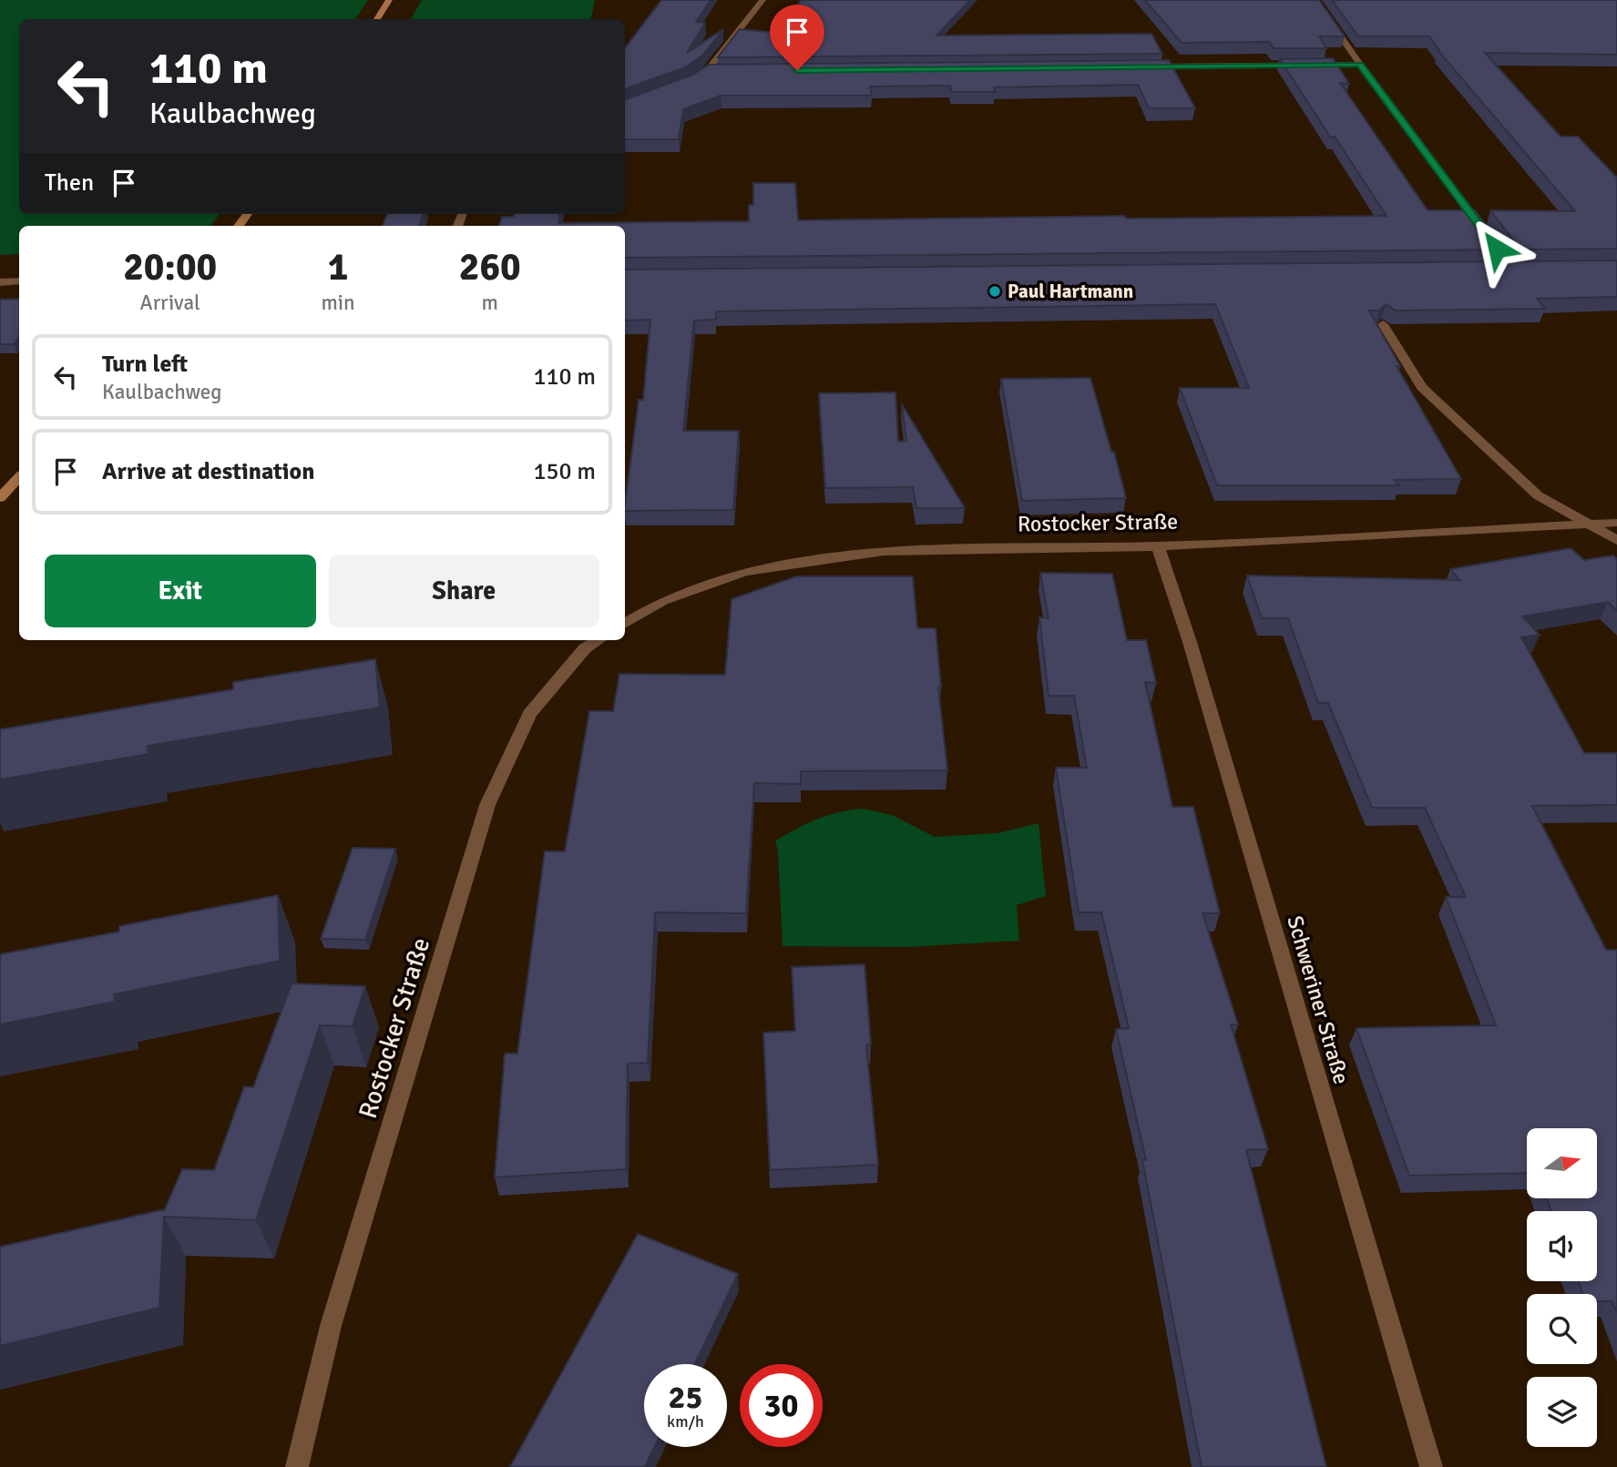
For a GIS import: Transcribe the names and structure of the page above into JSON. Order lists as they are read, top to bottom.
{
  "streets": {
    "street": ["Rostocker Straße", "Schweriner Straße"]
  },
  "crossings": [
    ["Rostocker Straße", "Schweriner Straße"]
  ],
  "places": ["Paul Hartmann"],
  "north": "right",
  "page": {
    "turn": ["110 m", "Kaulbachweg"],
    "then": "Then",
    "eta": [
      "20:00",
      "Arrival",
      "1",
      "min",
      "260",
      "m"
    ],
    "list": [
      {
        "name": "Turn left",
        "note": "Kaulbachweg",
        "value": "110 m"
      },
      {
        "name": "Arrive at destination",
        "value": "150 m"
      }
    ],
    "buttons": ["Exit", "Share"],
    "speed": "25 km/h",
    "limit": "30"
  }
}
